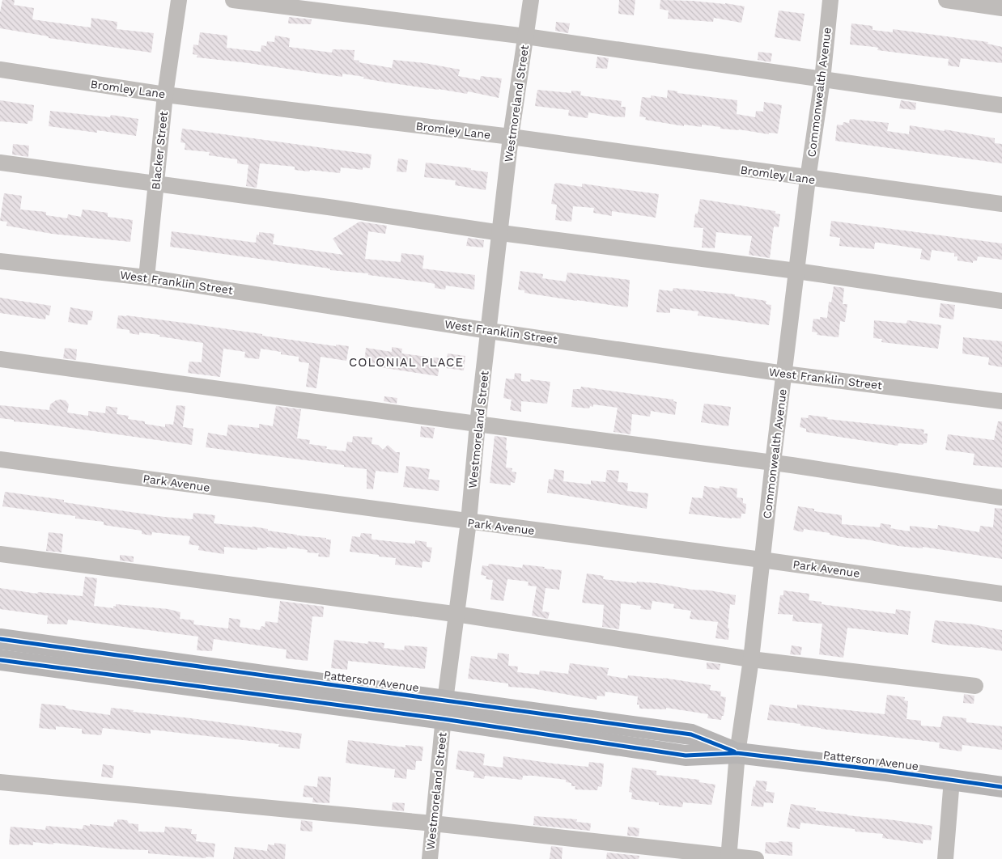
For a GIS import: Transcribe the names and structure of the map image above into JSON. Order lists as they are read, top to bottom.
{
  "streets": {
    "main road": ["Patterson Avenue"],
    "street": [
      "Bromley Lane",
      "Commonwealth Avenue",
      "Westmoreland Street",
      "Blacker Street",
      "West Franklin Street",
      "Park Avenue"
    ]
  },
  "crossings": [
    ["Bromley Lane", "Commonwealth Avenue"],
    ["Bromley Lane", "Westmoreland Street"],
    ["Bromley Lane", "Blacker Street"],
    ["Commonwealth Avenue", "West Franklin Street"],
    ["Commonwealth Avenue", "Park Avenue"],
    ["Commonwealth Avenue", "Patterson Avenue"],
    ["Westmoreland Street", "West Franklin Street"],
    ["Westmoreland Street", "Park Avenue"],
    ["Westmoreland Street", "Patterson Avenue"],
    ["Blacker Street", "West Franklin Street"]
  ],
  "districts": ["COLONIAL PLACE"]
}
